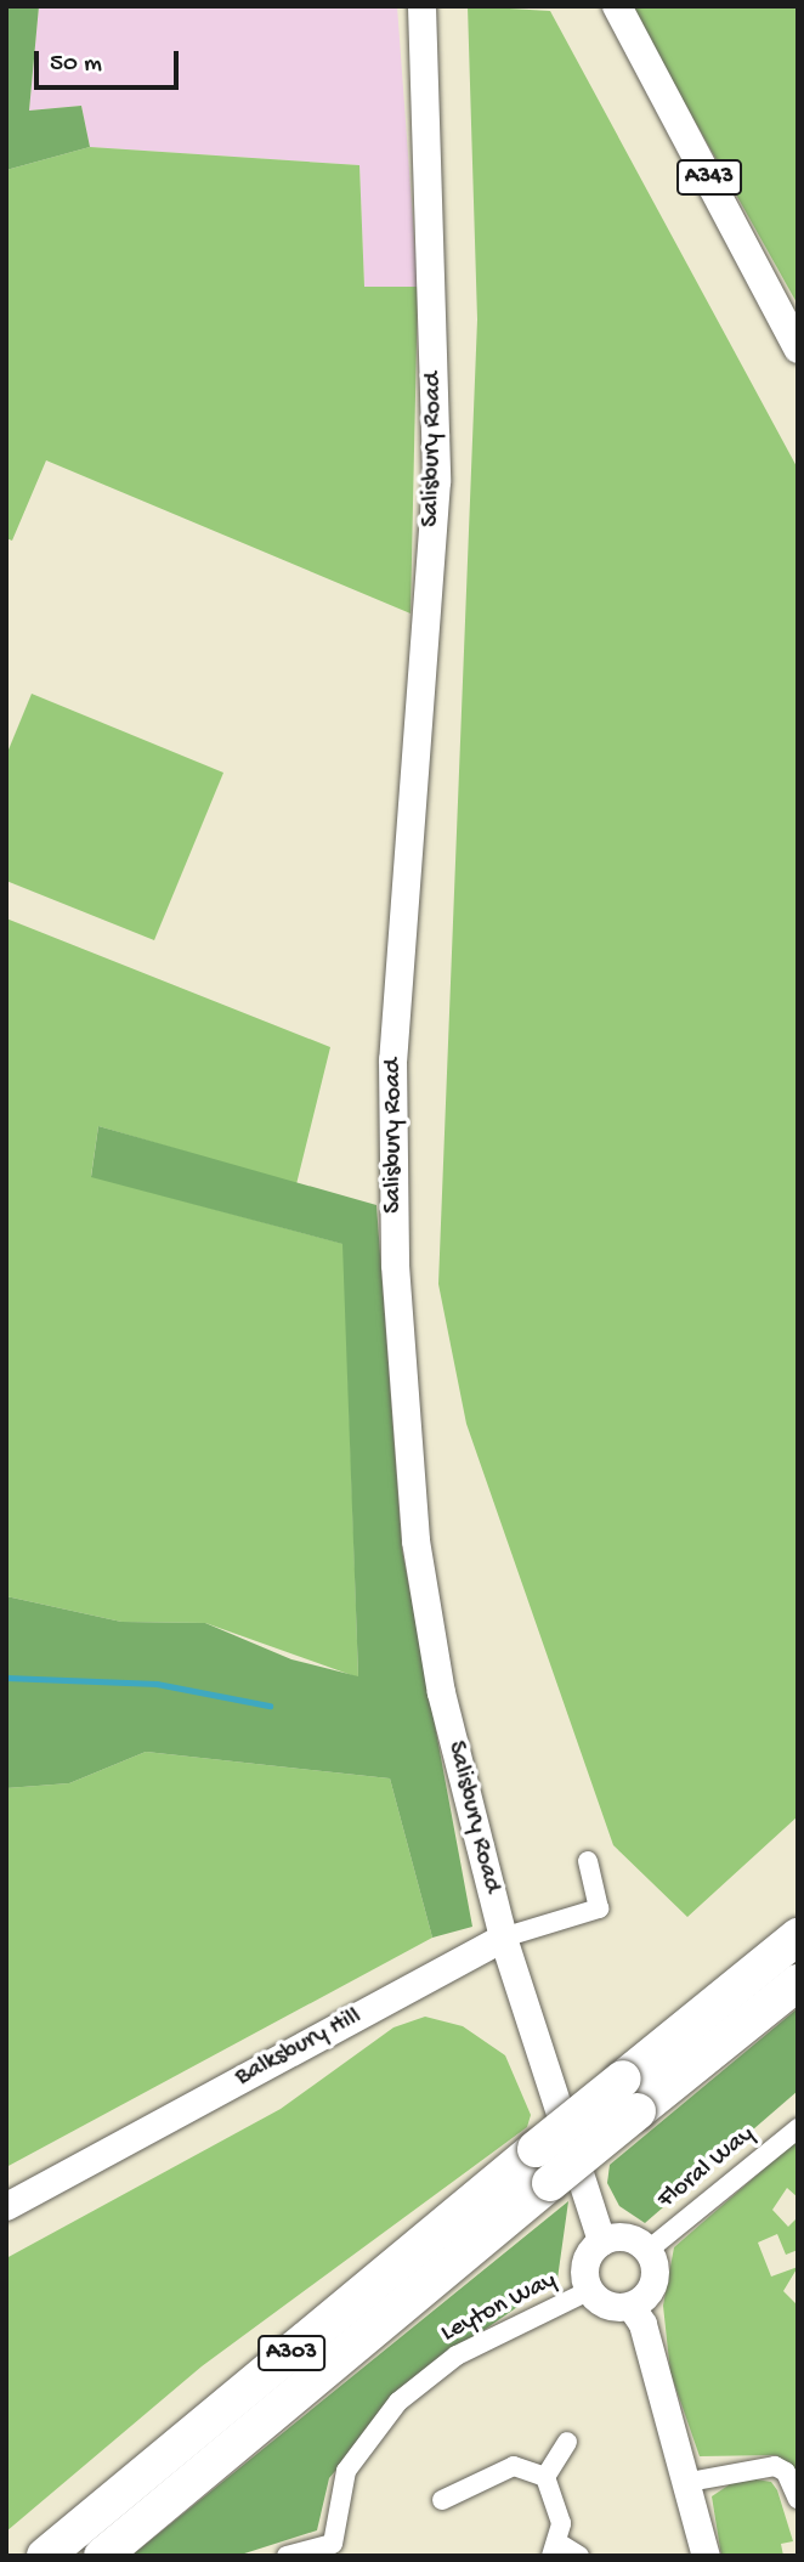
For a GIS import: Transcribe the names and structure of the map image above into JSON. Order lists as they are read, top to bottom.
{
  "streets": {
    "highway": ["A303"],
    "main road": ["A343"],
    "street": [
      "Salisbury Road",
      "Balksbury Hill",
      "Floral Way",
      "Leyton Way"
    ]
  },
  "crossings": [
    ["Salisbury Road", "Balksbury Hill"],
    ["Salisbury Road", "Floral Way"],
    ["Salisbury Road", "Leyton Way"],
    ["Floral Way", "Leyton Way"]
  ],
  "scale_bar": "50 m"
}
